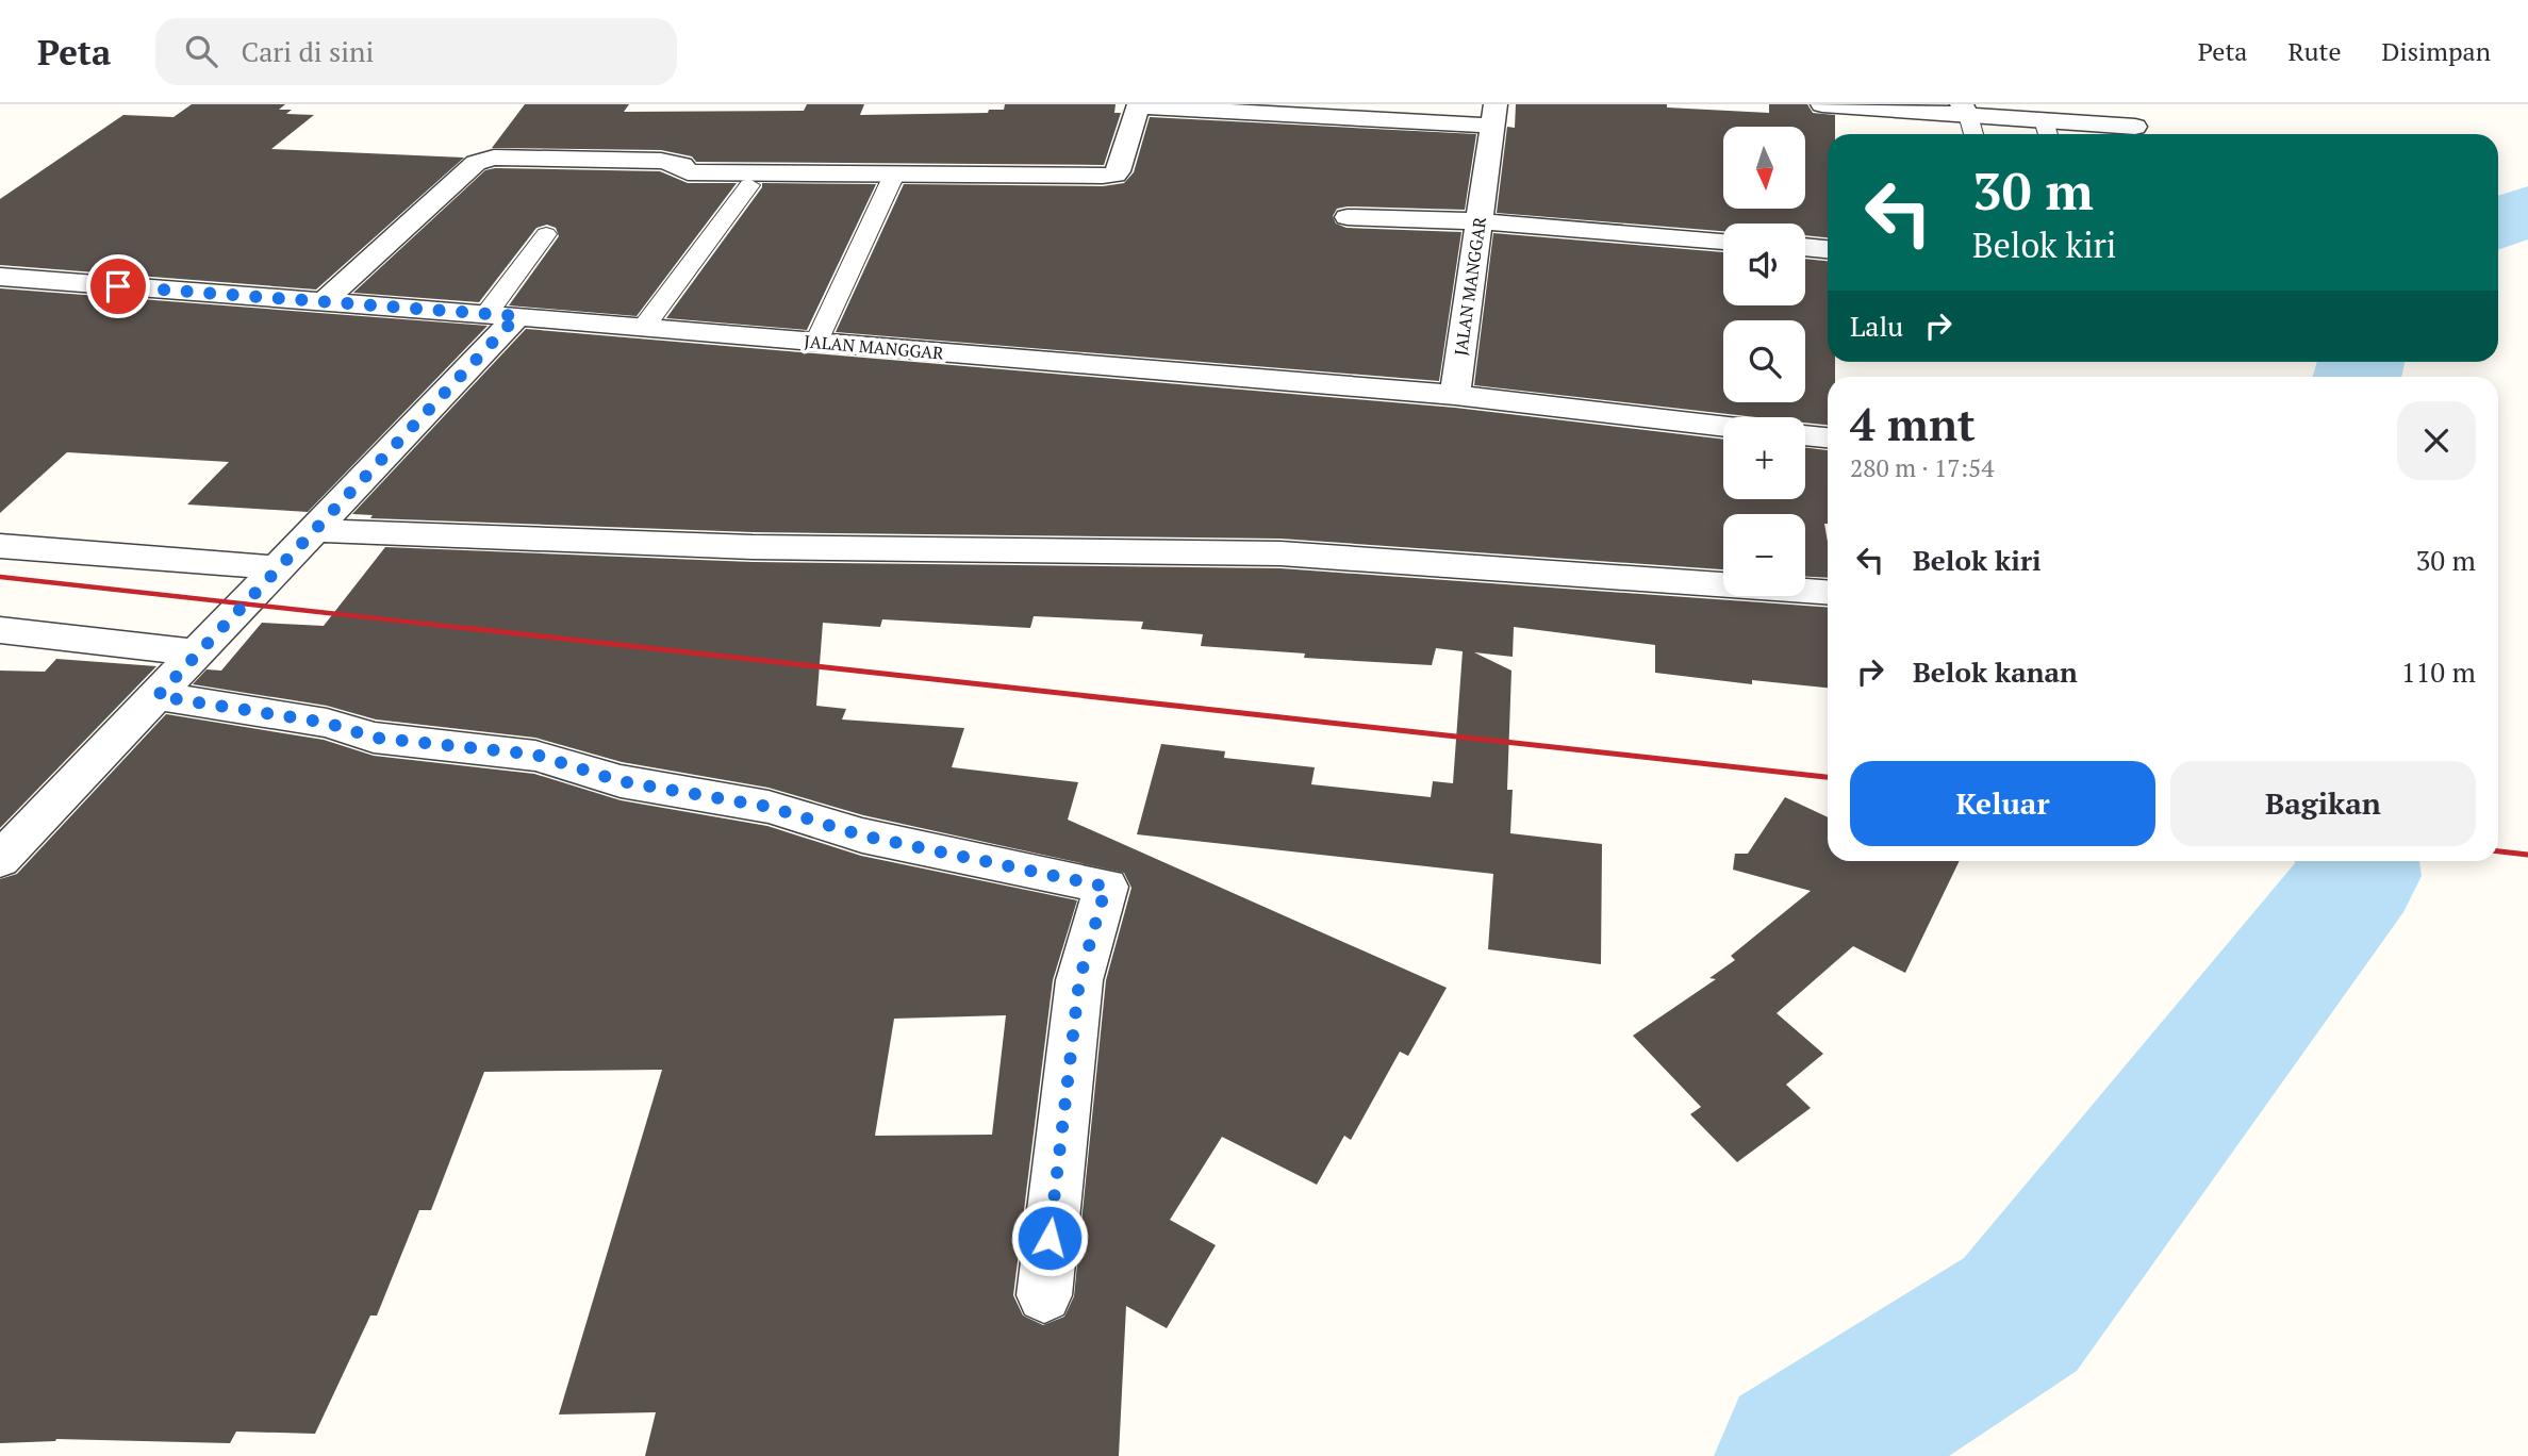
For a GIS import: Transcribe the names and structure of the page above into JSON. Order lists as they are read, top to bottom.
{
  "streets": {
    "street": ["JALAN MANGGAR"]
  },
  "north": "bottom",
  "page": {
    "header": "Peta",
    "search": "Cari di sini",
    "nav": ["Peta", "Rute", "Disimpan"],
    "map_buttons": ["+", "−"],
    "turn": ["30 m", "Belok kiri"],
    "then": "Lalu",
    "heading": ["4 mnt", "280 m · 17:54"],
    "list": [
      {
        "name": "Belok kiri",
        "value": "30 m"
      },
      {
        "name": "Belok kanan",
        "value": "110 m"
      }
    ],
    "buttons": ["Keluar", "Bagikan"]
  }
}
